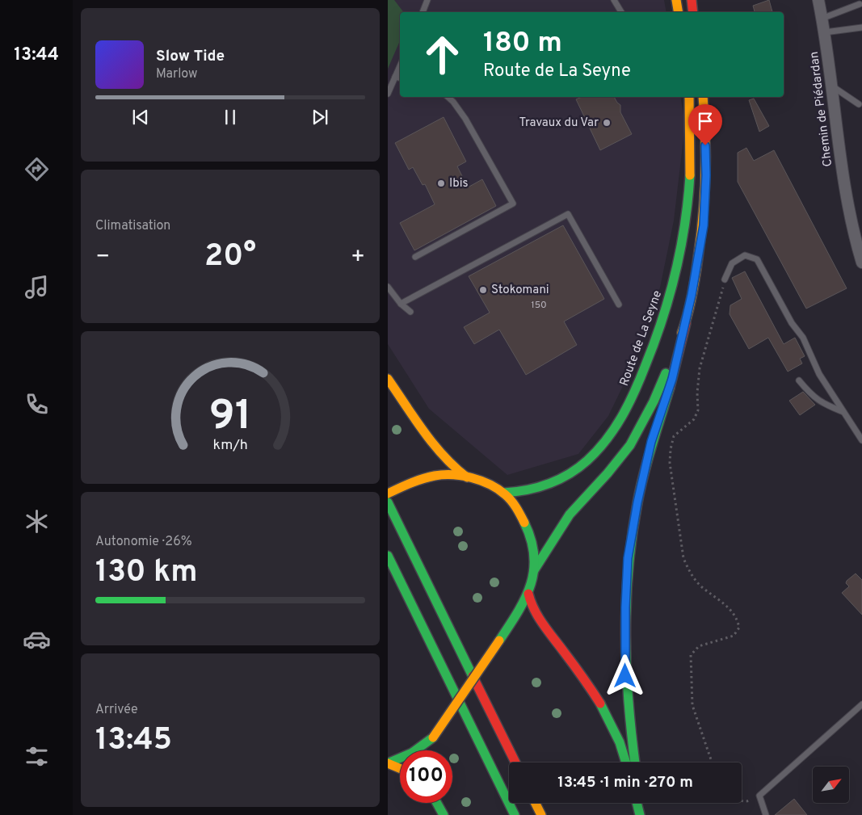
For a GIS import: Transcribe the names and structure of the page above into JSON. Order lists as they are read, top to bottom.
{
  "streets": {
    "main road": ["Route de La Seyne"],
    "street": ["Chemin de Piédardan"]
  },
  "places": ["Travaux du Var", "Ibis", "Stokomani"],
  "house_numbers": ["150"],
  "north": "top right",
  "page": {
    "tabs": "13:44",
    "turn": ["180 m", "Route de La Seyne"],
    "song": ["Slow Tide", "Marlow"],
    "tile": [
      "Climatisation",
      ["Autonomie · 26%", "130 km"],
      ["Arrivée", "13:45"]
    ],
    "heat": ["−", "20°", "+"],
    "limit": "100",
    "trip": "13:45 · 1 min · 270 m",
    "gauge": ["91", "km/h"]
  }
}
